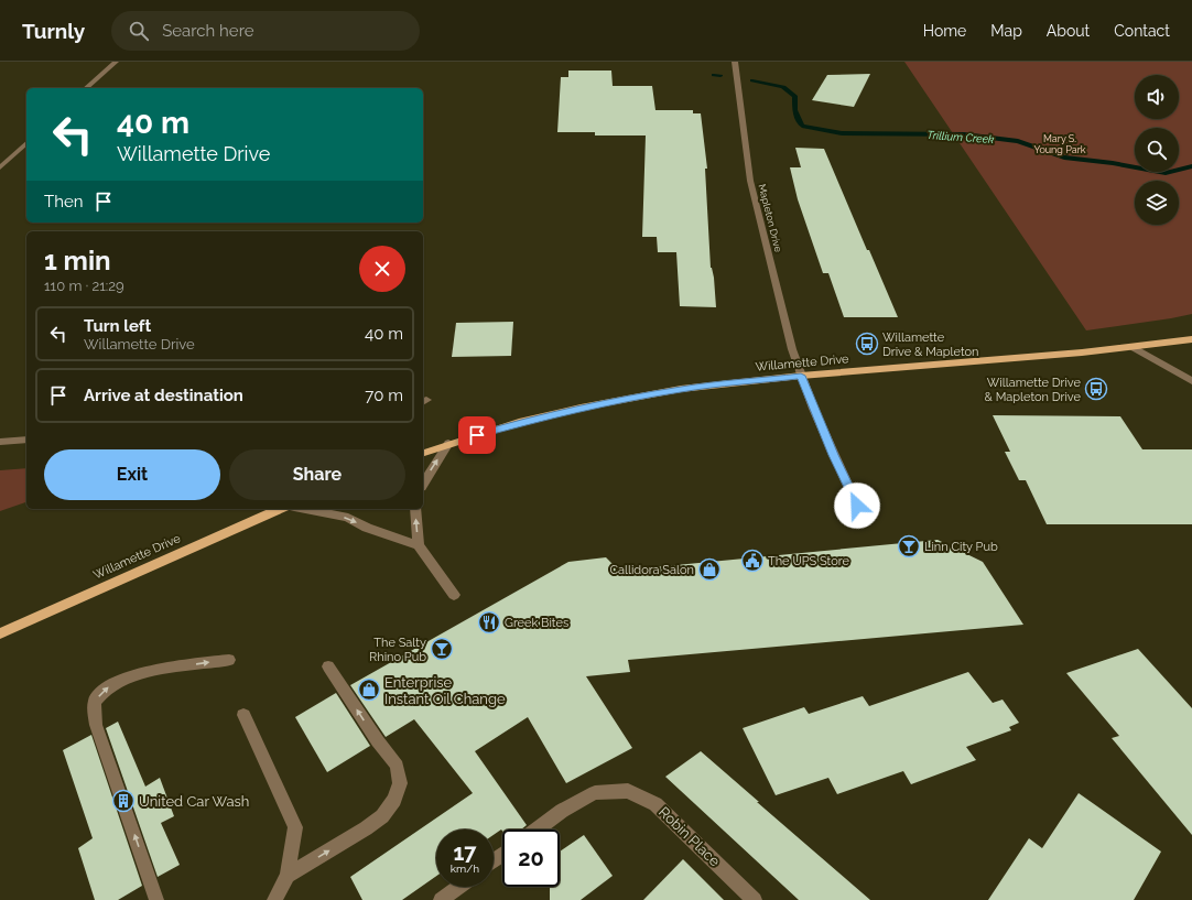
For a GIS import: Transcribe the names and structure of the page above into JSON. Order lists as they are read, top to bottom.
{
  "streets": {
    "main road": ["Willamette Drive"],
    "street": ["Mapleton Drive", "Robin Place"]
  },
  "crossings": [
    ["Mapleton Drive", "Willamette Drive"]
  ],
  "water": ["Trillium Creek"],
  "parks": ["Mary S. Young Park"],
  "places": {
    "bus stop": ["Willamette Drive & Mapleton", "Willamette Drive & Mapleton Drive"],
    "bar": ["Linn City Pub", "The Salty Rhino Pub"],
    "public building": ["The UPS Store"],
    "shop": ["Callidora Salon", "Enterprise Instant Oil Change"],
    "restaurant": ["Greek Bites"],
    "building": ["United Car Wash"]
  },
  "page": {
    "header": "Turnly",
    "search": "Search here",
    "nav": [
      "Home",
      "Map",
      "About",
      "Contact"
    ],
    "turn": ["40 m", "Willamette Drive"],
    "then": "Then",
    "heading": ["1 min", "110 m · 21:29"],
    "list": [
      {
        "name": "Turn left",
        "note": "Willamette Drive",
        "value": "40 m"
      },
      {
        "name": "Arrive at destination",
        "value": "70 m"
      }
    ],
    "buttons": ["Exit", "Share"],
    "speed": "17 km/h",
    "limit": "20"
  }
}
